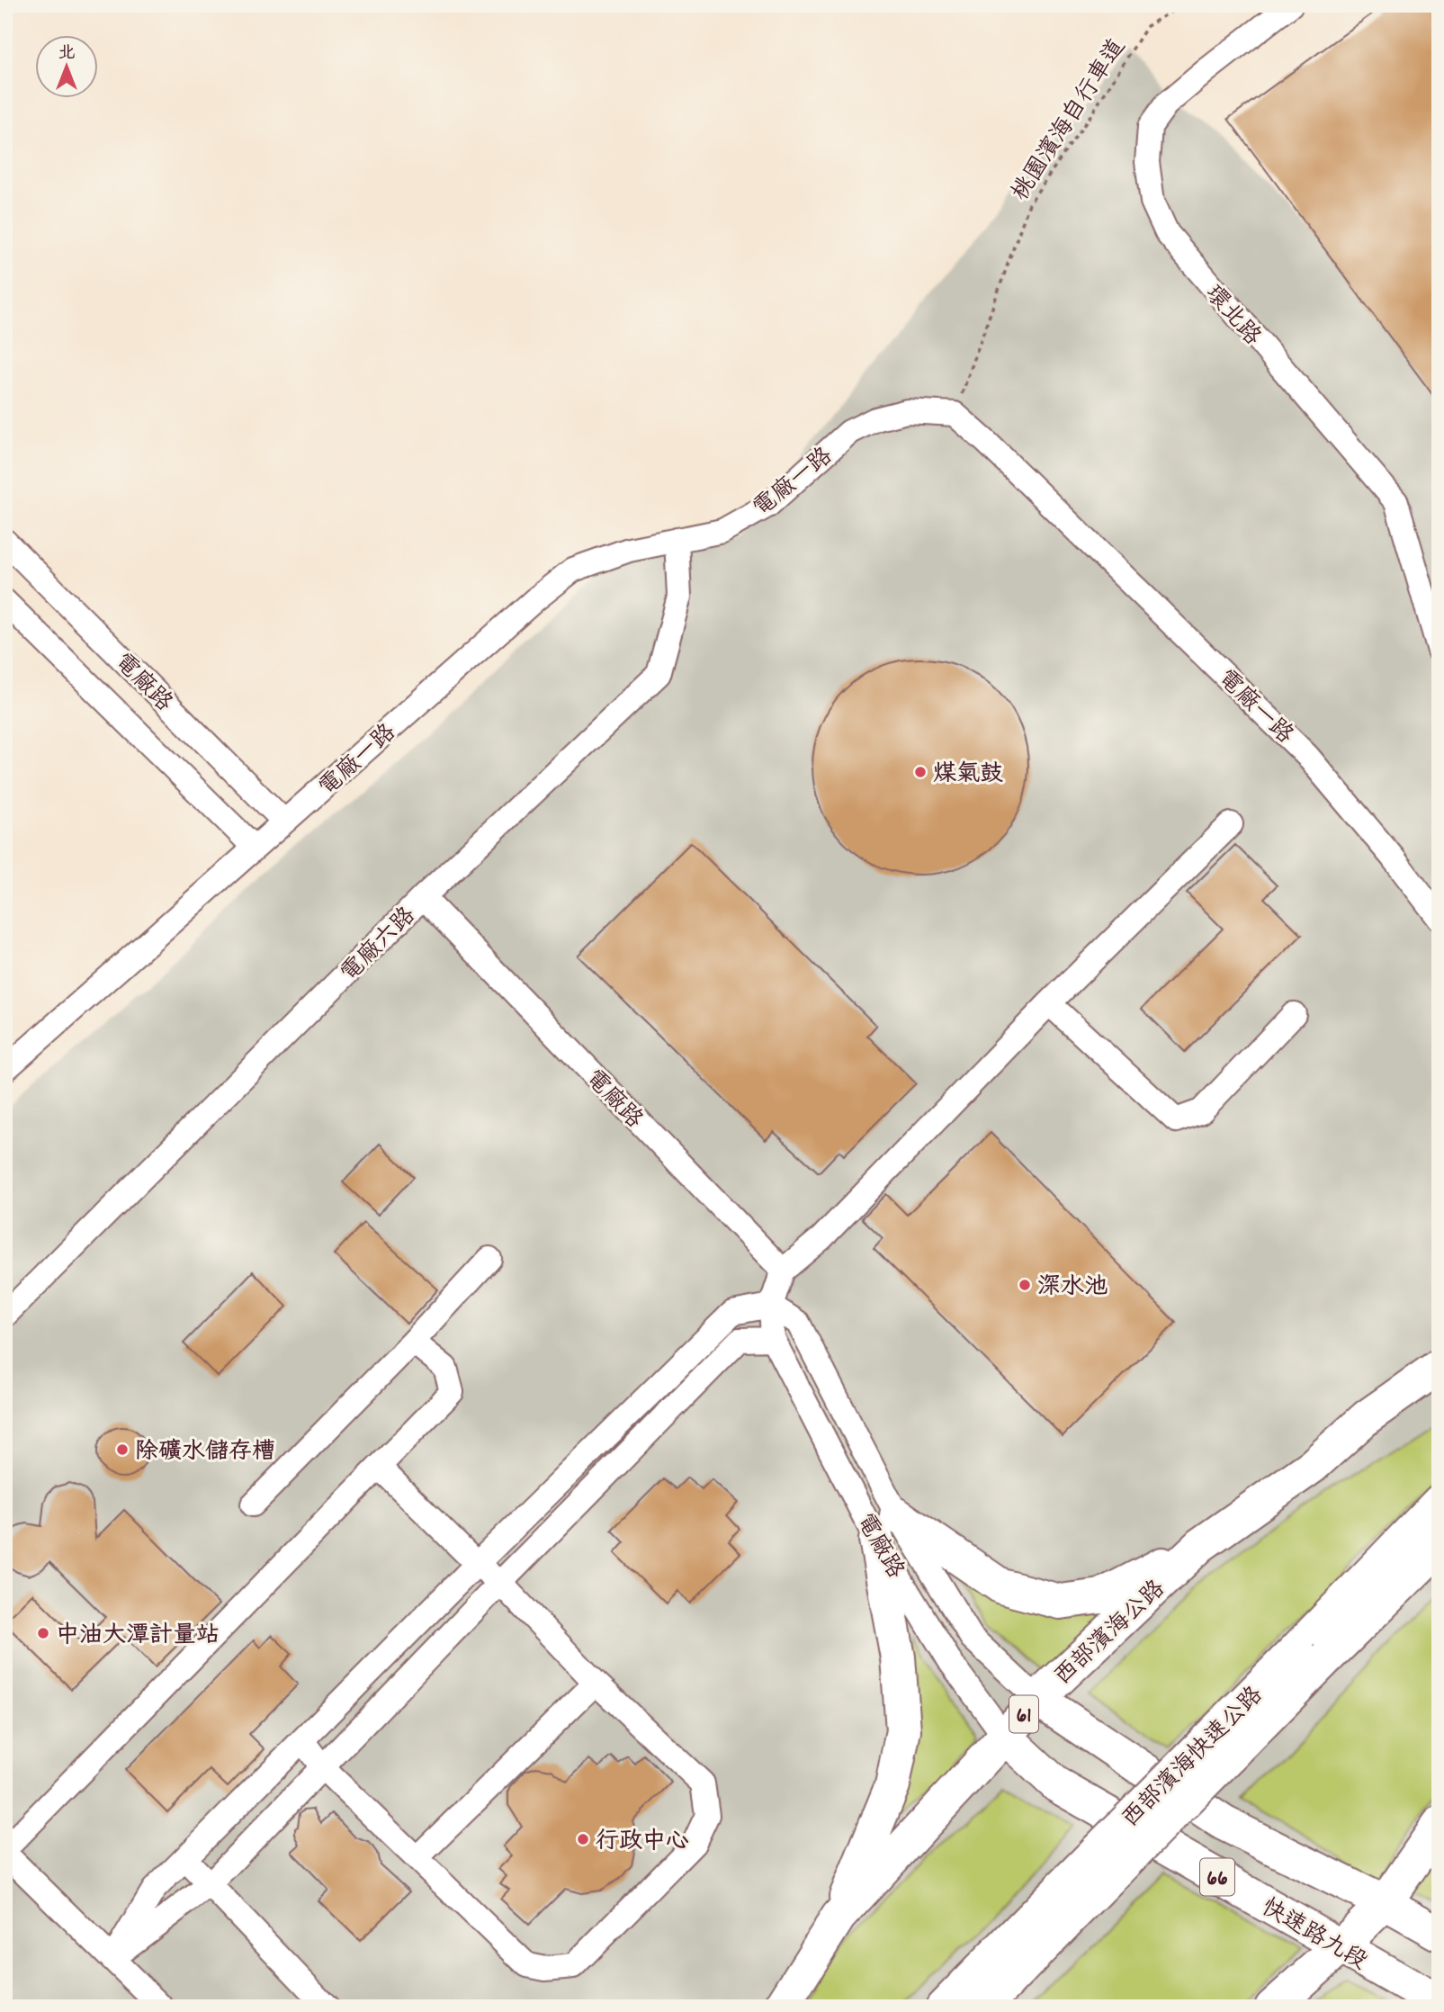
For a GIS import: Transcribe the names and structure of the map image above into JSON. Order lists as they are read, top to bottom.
{
  "streets": {
    "main road": [
      "西部濱海公路",
      "61",
      "西部濱海快速公路",
      "66",
      "快速路九段"
    ],
    "street": [
      "環北路",
      "電廠一路",
      "電廠路",
      "電廠六路"
    ],
    "path": ["桃園濱海自行車道"]
  },
  "crossings": [
    ["桃園濱海自行車道", "電廠一路"],
    ["電廠一路", "電廠路"],
    ["電廠一路", "電廠六路"],
    ["電廠路", "電廠六路"],
    ["電廠路", "西部濱海公路"],
    ["電廠路", "66"],
    ["電廠路", "快速路九段"],
    ["西部濱海公路", "66"],
    ["西部濱海公路", "快速路九段"]
  ],
  "places": [
    "煤氣鼓",
    "深水池",
    "除礦水儲存槽",
    "中油大潭計量站",
    "行政中心"
  ],
  "north": "top"
}
